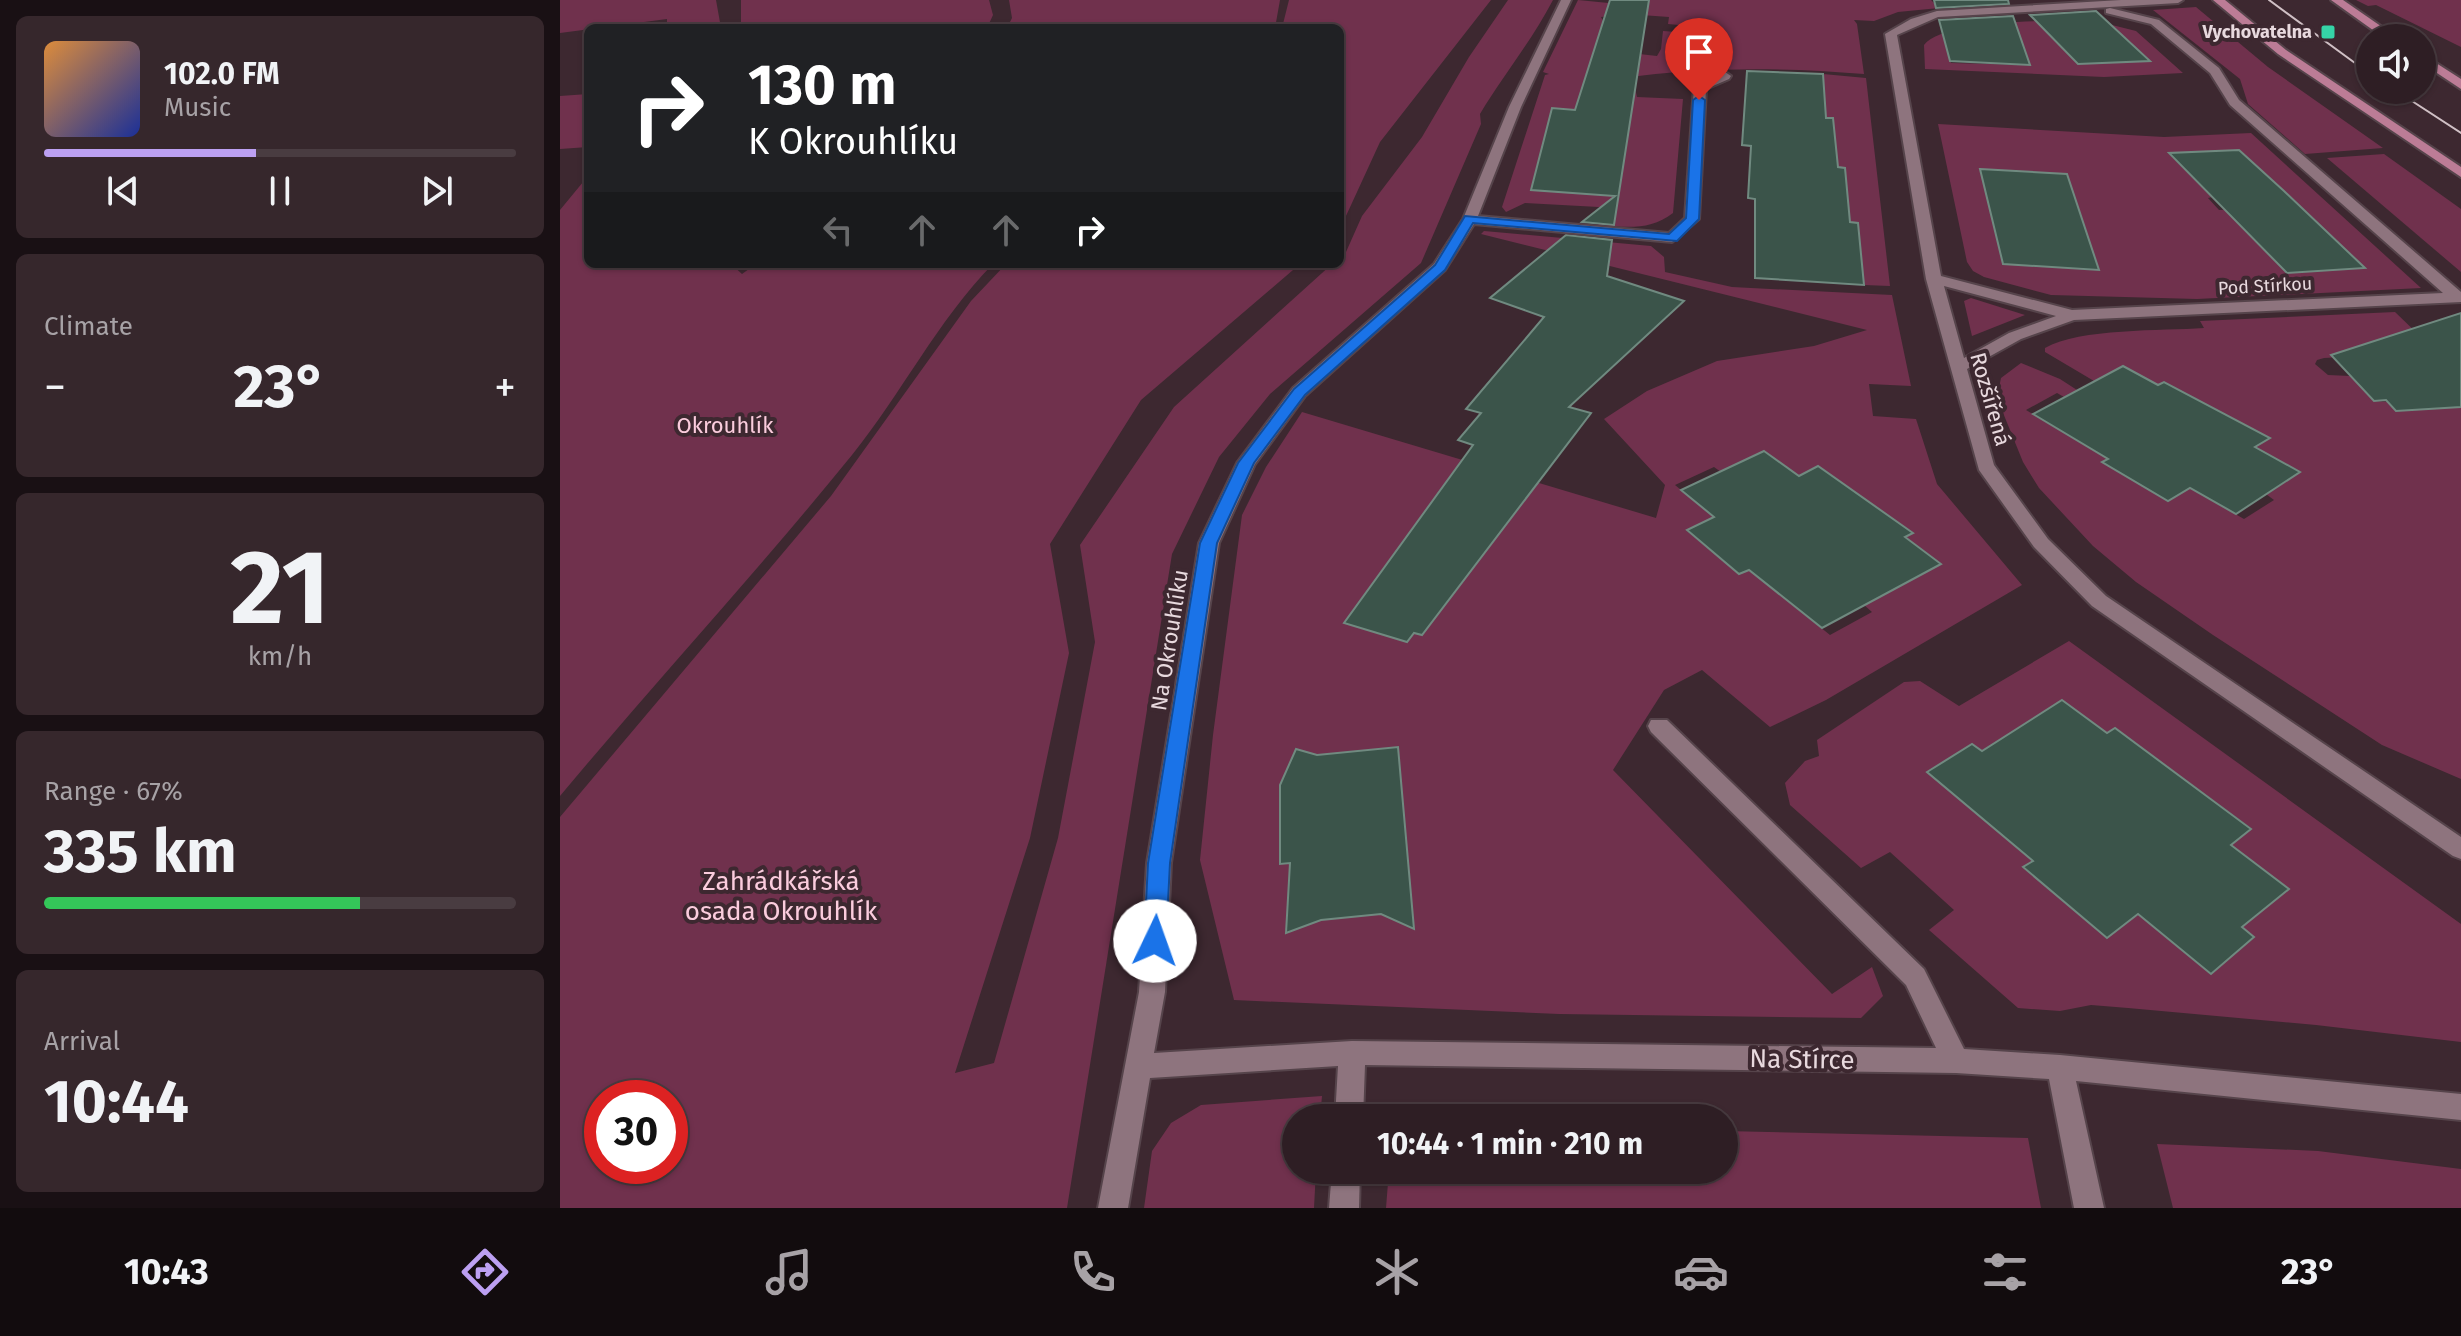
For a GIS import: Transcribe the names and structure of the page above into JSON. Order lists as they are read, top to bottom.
{
  "streets": {
    "street": [
      "Pod Stírkou",
      "Rozšířená",
      "Na Okrouhlíku",
      "Na Stírce"
    ]
  },
  "crossings": [
    ["Pod Stírkou", "Rozšířená"],
    ["Na Okrouhlíku", "Na Stírce"]
  ],
  "parks": ["Okrouhlík", "Zahrádkářská osada Okrouhlík"],
  "places": {
    "transit": ["Vychovatelna"]
  },
  "page": {
    "turn": ["130 m", "K Okrouhlíku"],
    "song": ["102.0 FM", "Music"],
    "tile": [
      "Climate",
      ["21", "km/h"],
      ["Range · 67%", "335 km"],
      ["Arrival", "10:44"]
    ],
    "heat": ["−", "23°", "+"],
    "limit": "30",
    "trip": "10:44 · 1 min · 210 m",
    "tabs": ["10:43", "23°"]
  }
}
